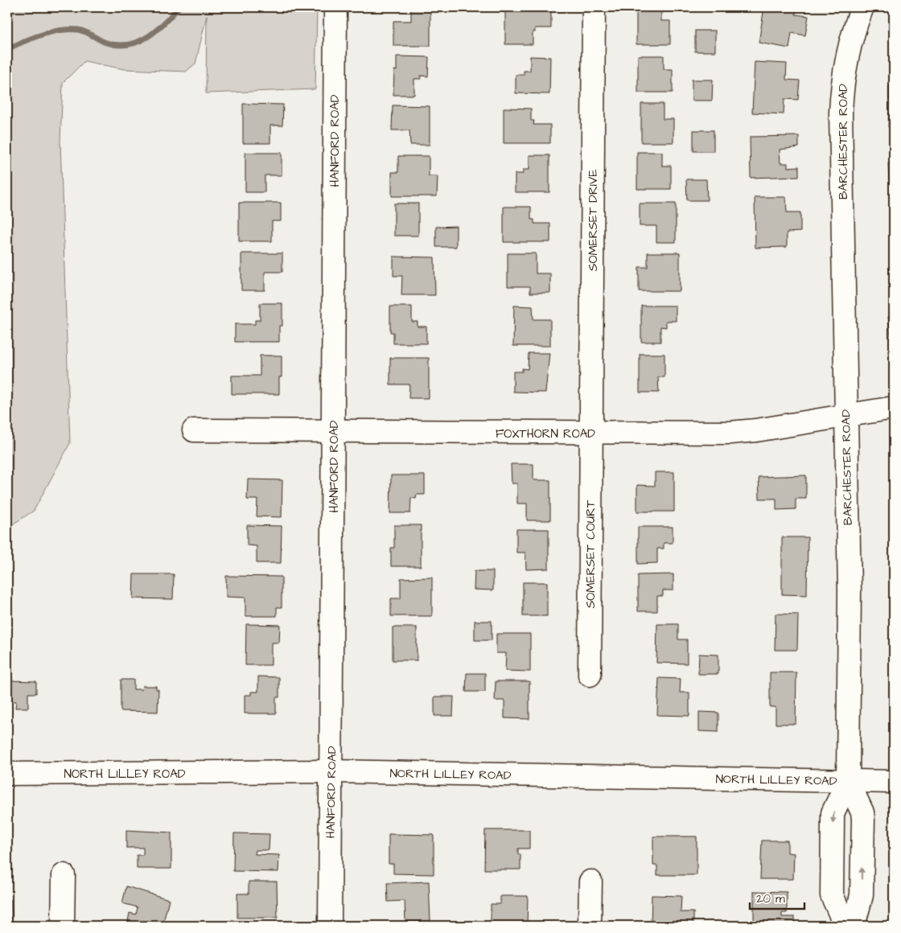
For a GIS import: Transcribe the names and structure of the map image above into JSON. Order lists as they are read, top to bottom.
{
  "streets": {
    "street": [
      "HANFORD ROAD",
      "BARCHESTER ROAD",
      "SOMERSET DRIVE",
      "FOXTHORN ROAD",
      "SOMERSET COURT",
      "NORTH LILLEY ROAD"
    ]
  },
  "crossings": [
    ["HANFORD ROAD", "FOXTHORN ROAD"],
    ["HANFORD ROAD", "NORTH LILLEY ROAD"],
    ["BARCHESTER ROAD", "FOXTHORN ROAD"],
    ["BARCHESTER ROAD", "NORTH LILLEY ROAD"],
    ["SOMERSET DRIVE", "FOXTHORN ROAD"],
    ["SOMERSET DRIVE", "SOMERSET COURT"],
    ["FOXTHORN ROAD", "SOMERSET COURT"]
  ],
  "scale_bar": "20 m"
}
